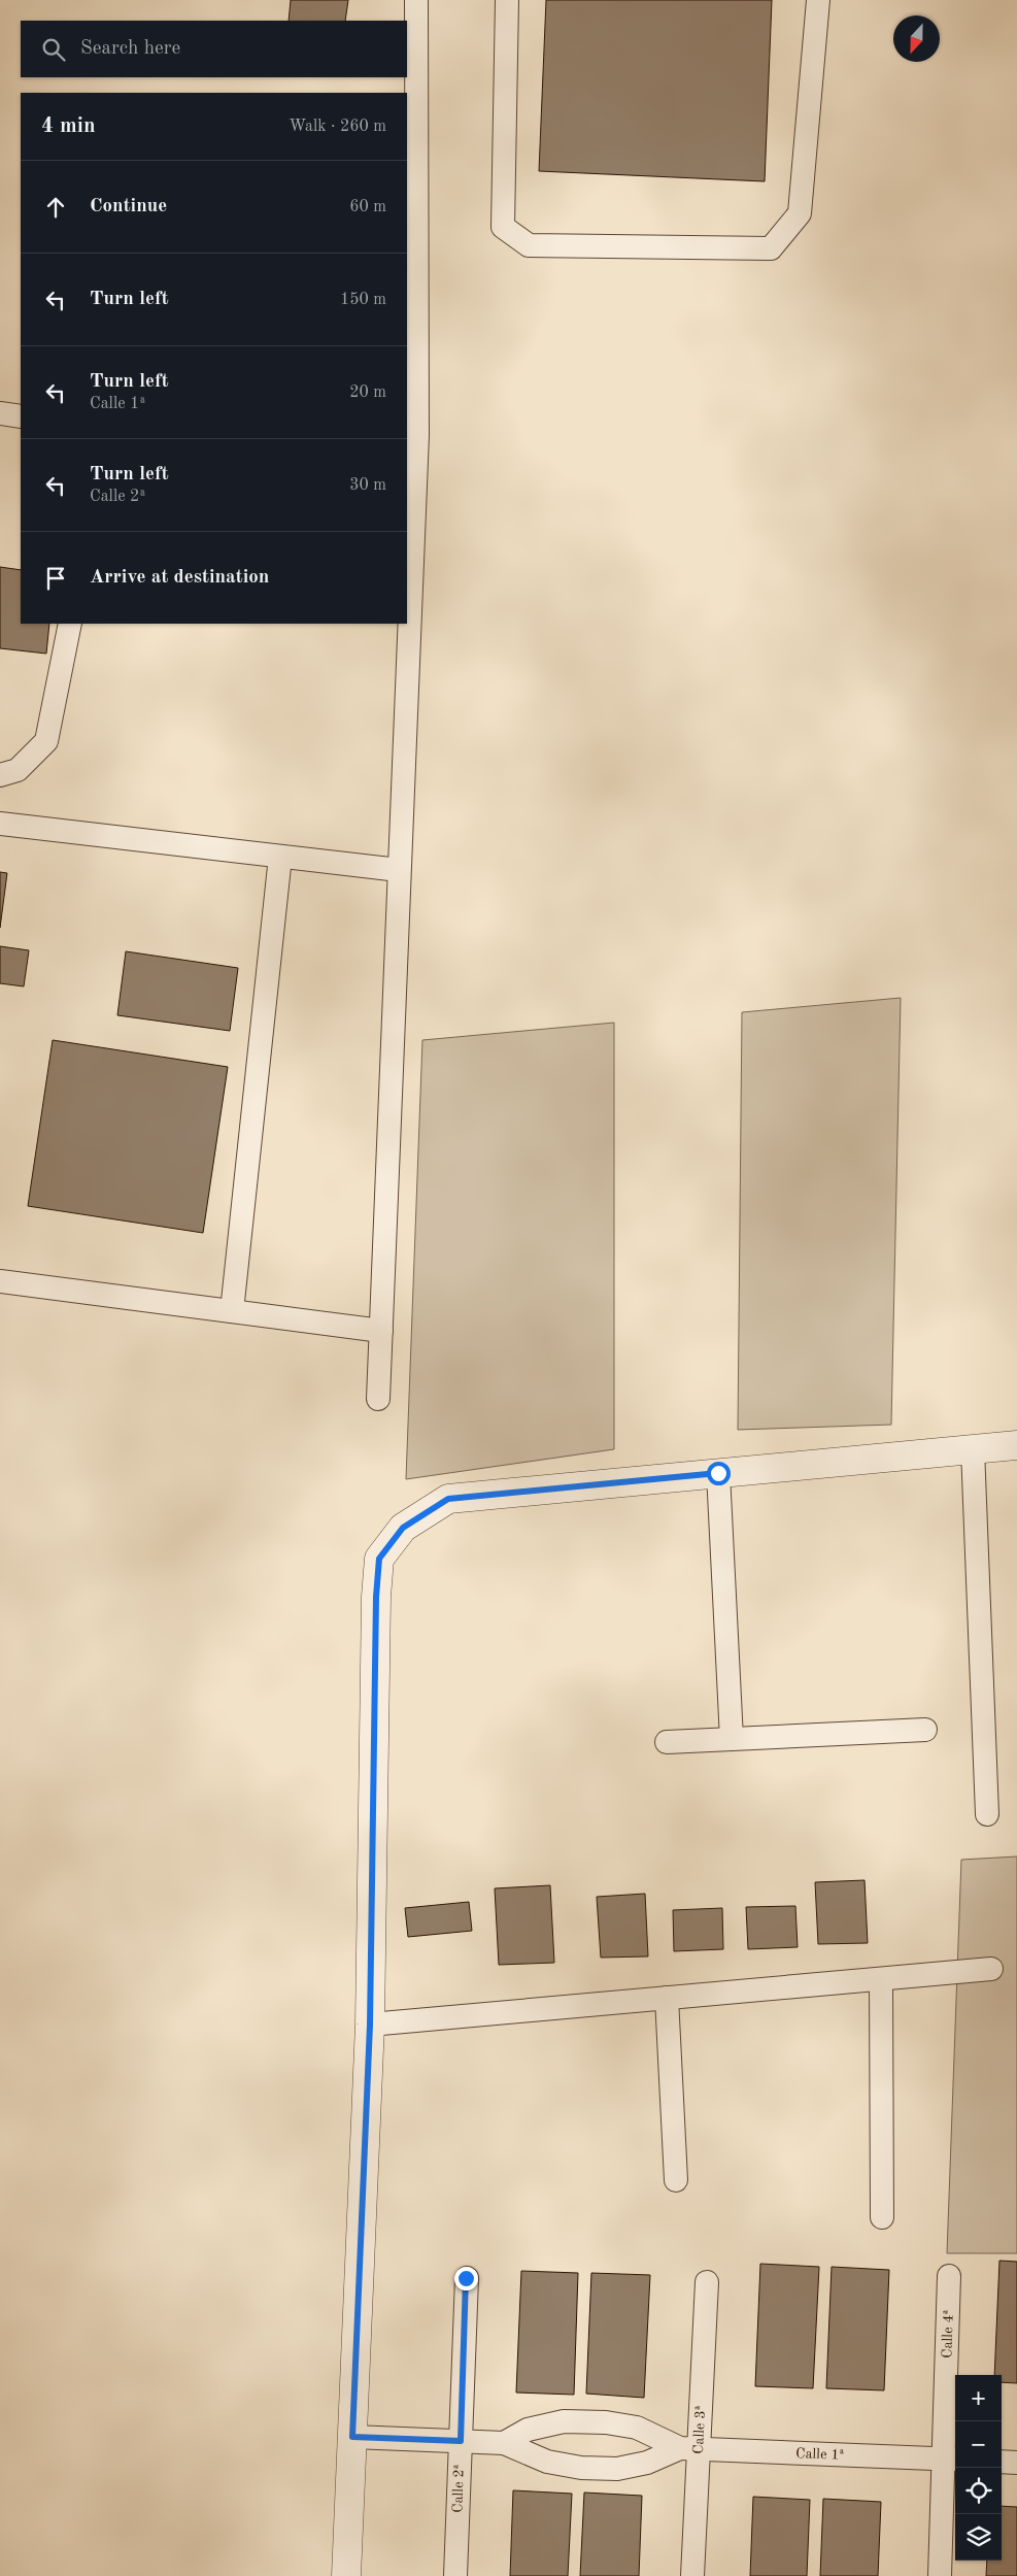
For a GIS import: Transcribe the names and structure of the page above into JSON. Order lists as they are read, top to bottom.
{
  "streets": {
    "lane": [
      "Calle 4ª",
      "Calle 3ª",
      "Calle 1ª",
      "Calle 2ª"
    ]
  },
  "crossings": [
    ["Calle 4ª", "Calle 1ª"],
    ["Calle 3ª", "Calle 1ª"],
    ["Calle 1ª", "Calle 2ª"]
  ],
  "north": "bottom",
  "page": {
    "search": "Search here",
    "heading": ["4 min", "Walk · 260 m"],
    "list": [
      ["Continue", "60 m"],
      ["Turn left", "150 m"],
      ["Turn left", "Calle 1ª", "20 m"],
      ["Turn left", "Calle 2ª", "30 m"],
      "Arrive at destination"
    ],
    "map_buttons": ["+", "−"]
  }
}
